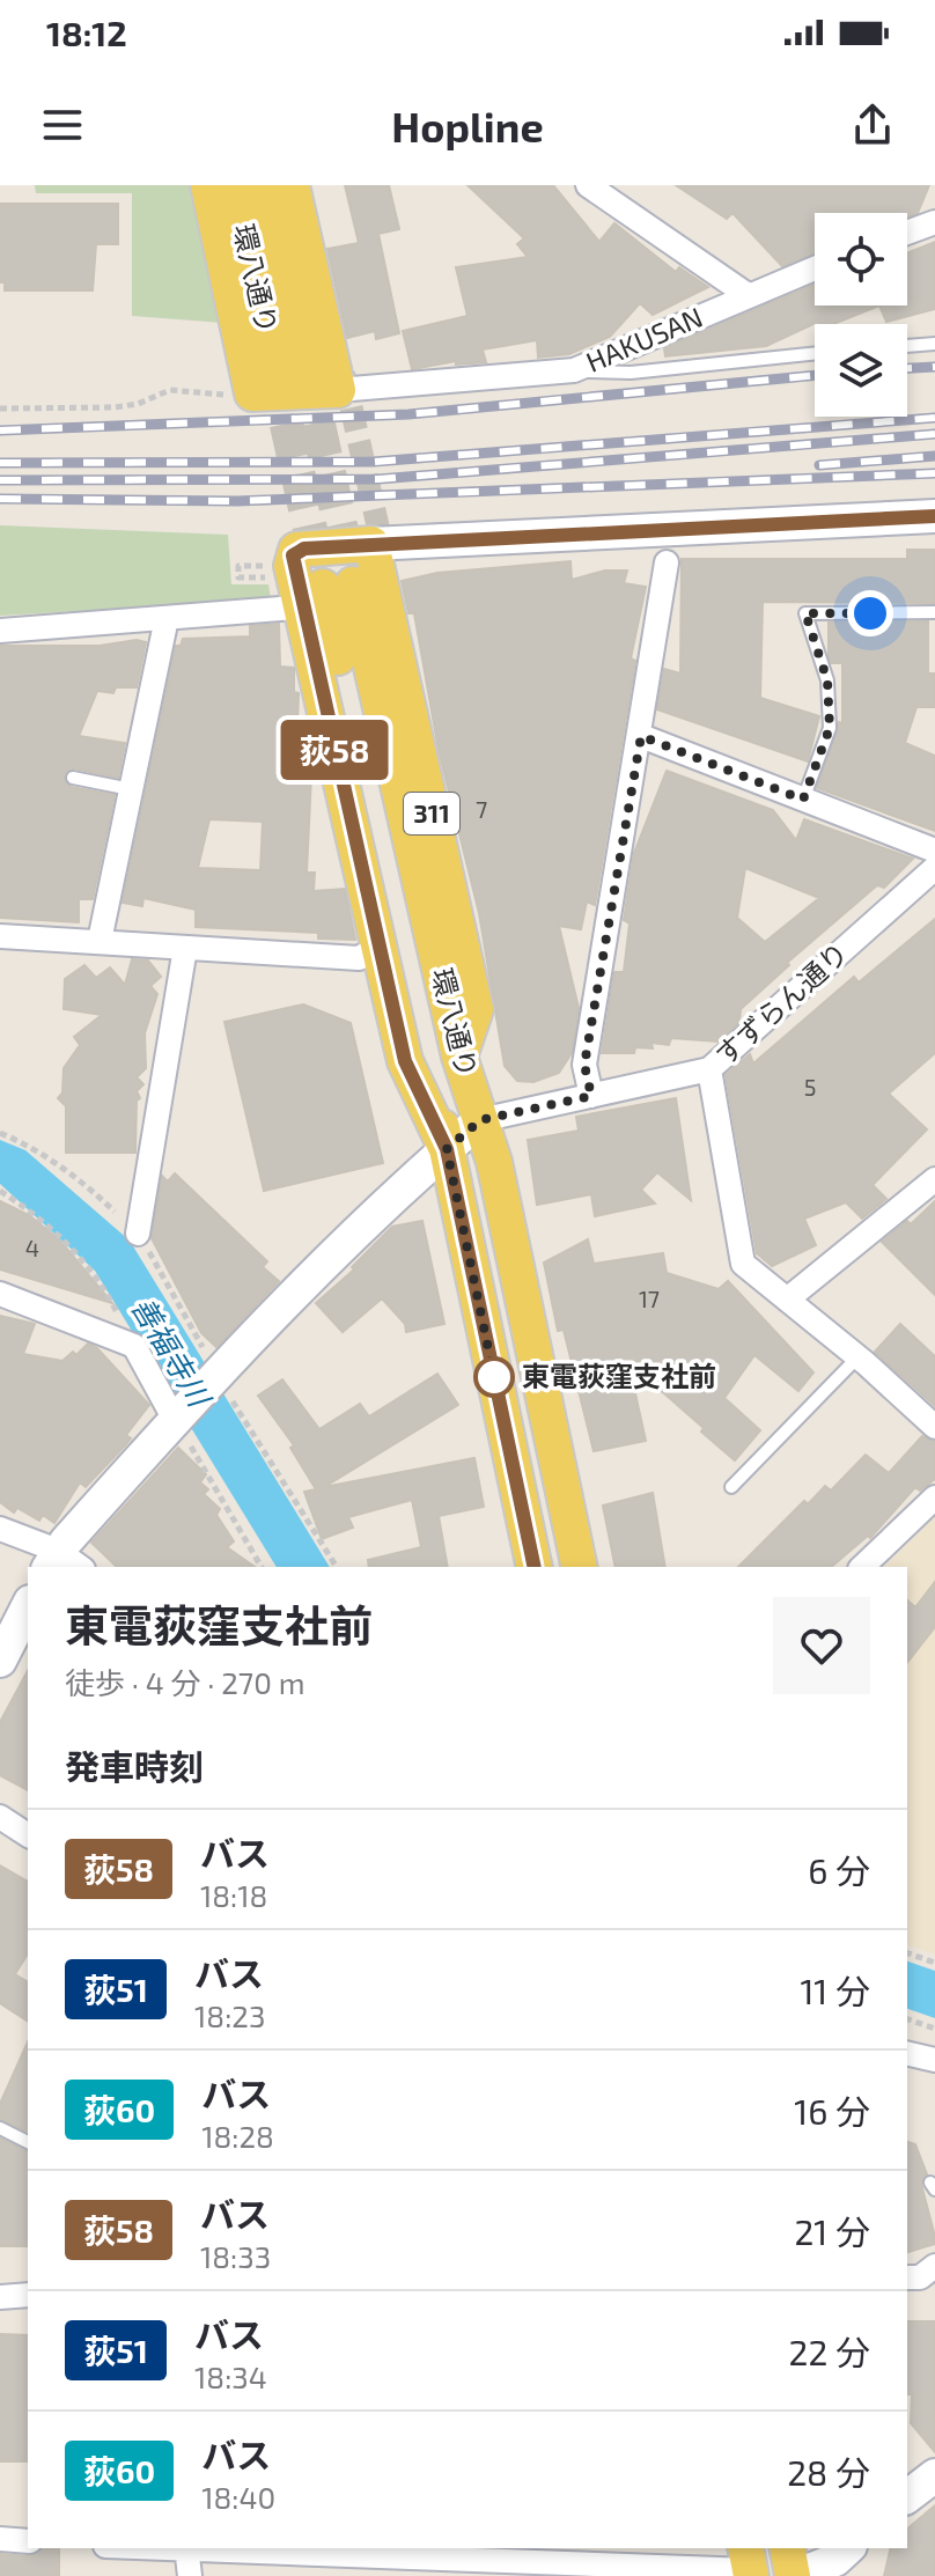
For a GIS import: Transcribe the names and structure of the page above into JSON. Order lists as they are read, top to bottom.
{
  "streets": {
    "main road": ["環八通り", "311"],
    "street": ["HAKUSAN", "すずらん通り"]
  },
  "crossings": [
    ["環八通り", "311"],
    ["環八通り", "すずらん通り"],
    ["311", "すずらん通り"]
  ],
  "water": ["善福寺川"],
  "places": ["東電荻窪支社前"],
  "lines": ["bus line 荻58"],
  "house_numbers": [
    "7",
    "5",
    "4",
    "17"
  ],
  "page": {
    "status": "18:12",
    "header": "Hopline",
    "on_map": "荻58",
    "heading": [
      ["東電荻窪支社前", "徒歩 · 4 分 · 270 m"],
      "発車時刻"
    ],
    "list": [
      {
        "mark": "荻58",
        "name": "バス",
        "note": "18:18",
        "value": "6 分"
      },
      {
        "mark": "荻51",
        "name": "バス",
        "note": "18:23",
        "value": "11 分"
      },
      {
        "mark": "荻60",
        "name": "バス",
        "note": "18:28",
        "value": "16 分"
      },
      {
        "mark": "荻58",
        "name": "バス",
        "note": "18:33",
        "value": "21 分"
      },
      {
        "mark": "荻51",
        "name": "バス",
        "note": "18:34",
        "value": "22 分"
      },
      {
        "mark": "荻60",
        "name": "バス",
        "note": "18:40",
        "value": "28 分"
      }
    ]
  }
}
